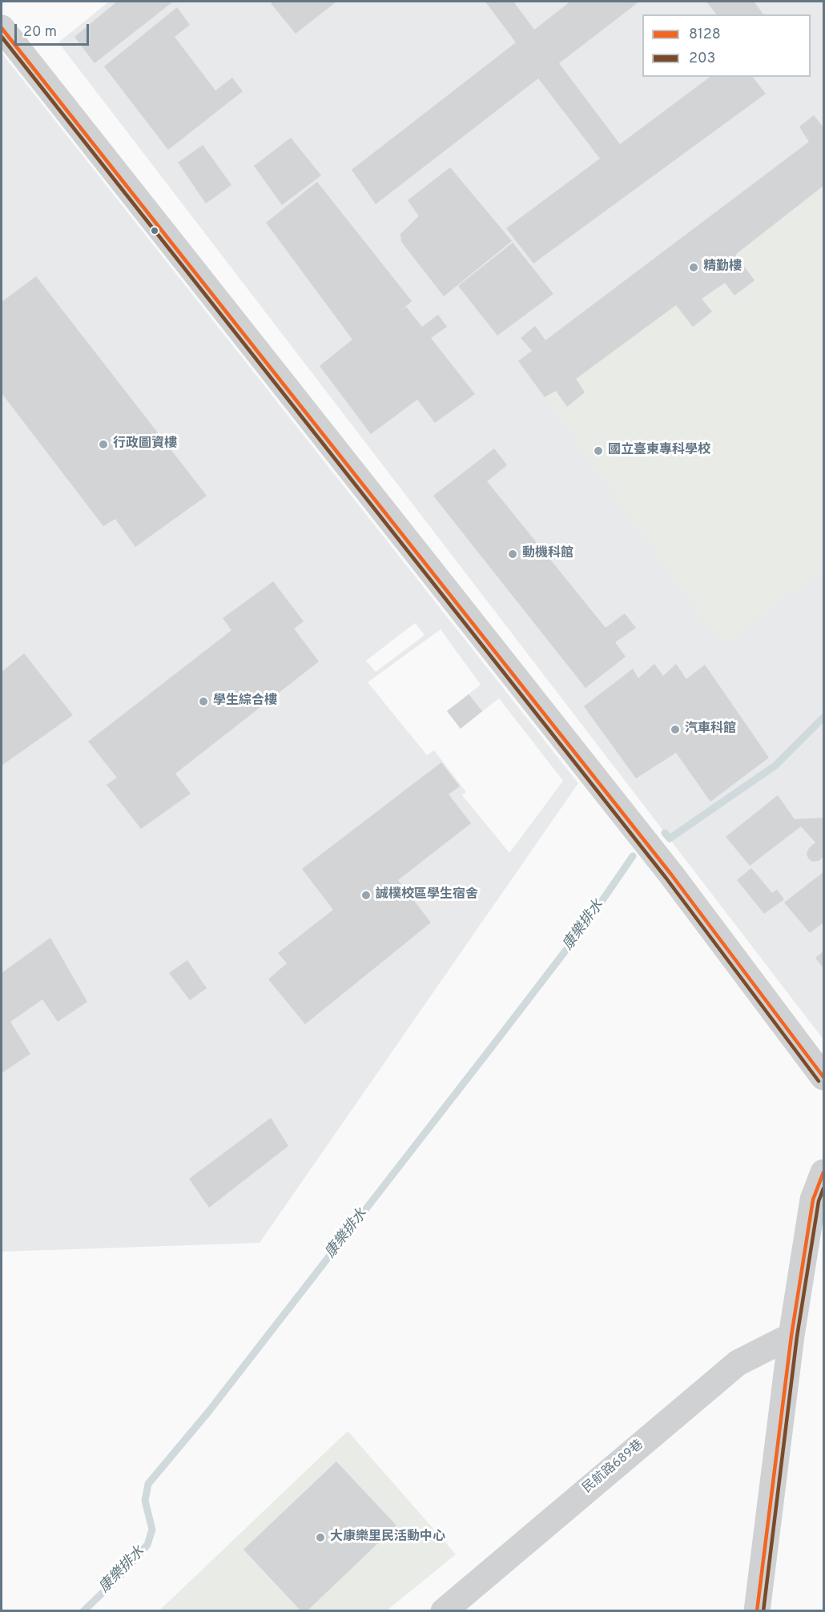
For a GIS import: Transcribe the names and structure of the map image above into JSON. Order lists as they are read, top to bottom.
{
  "streets": {
    "street": ["民航路689巷"]
  },
  "water": ["康樂排水"],
  "places": [
    "精勤樓",
    "行政圖資樓",
    "國立臺東專科學校",
    "動機科館",
    "學生綜合樓",
    "汽車科館",
    "誠樸校區學生宿舍",
    "大康樂里民活動中心"
  ],
  "lines": ["transit line 8128", "transit line 203"],
  "legend": ["8128", "203"],
  "scale_bar": "20 m"
}
